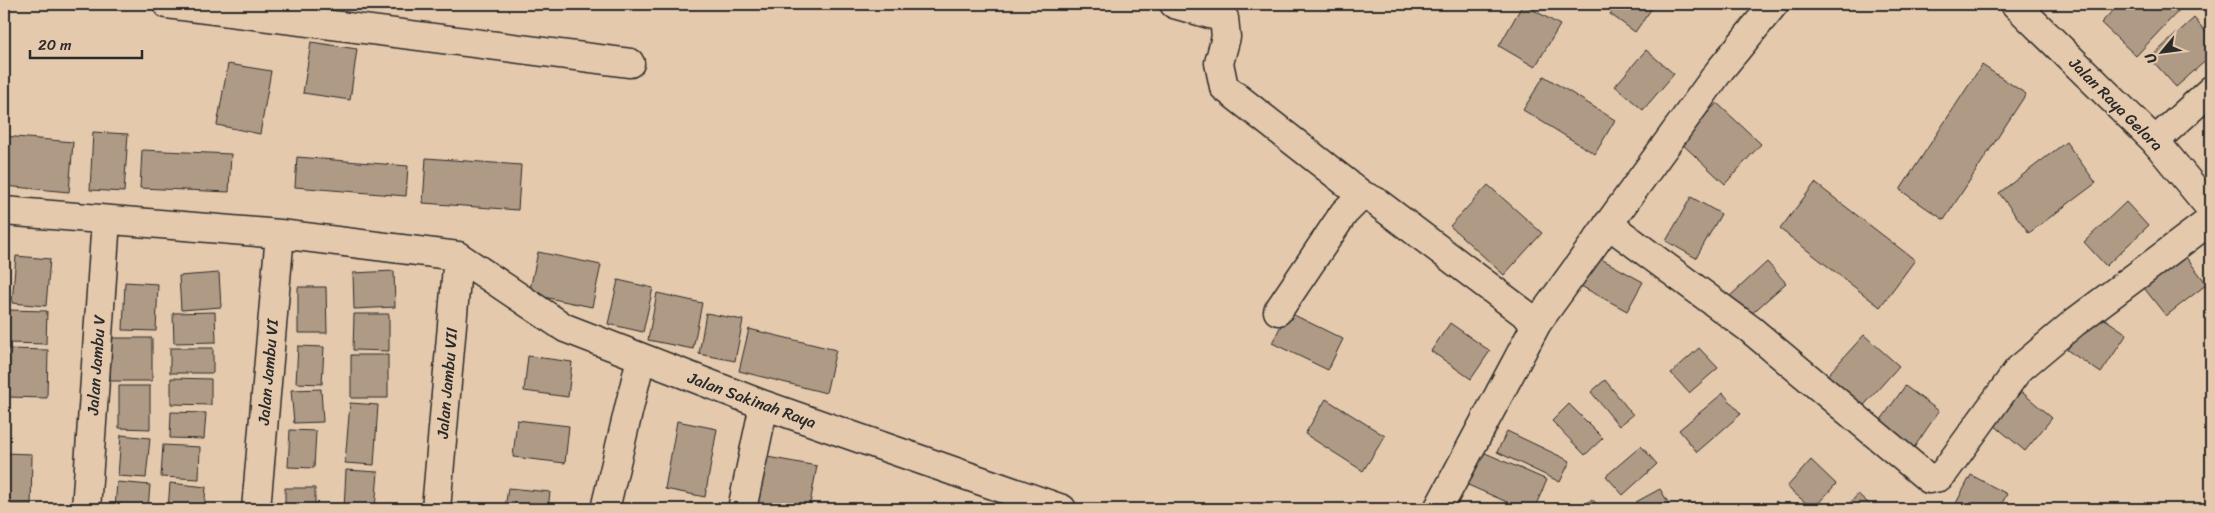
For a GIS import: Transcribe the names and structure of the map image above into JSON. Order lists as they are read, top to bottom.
{
  "streets": {
    "street": [
      "Jalan Raya Gelora",
      "Jalan Jambu V",
      "Jalan Jambu VI",
      "Jalan Jambu VII",
      "Jalan Sakinah Raya"
    ]
  },
  "crossings": [
    ["Jalan Jambu VII", "Jalan Sakinah Raya"]
  ],
  "scale_bar": "20 m",
  "north": "bottom left"
}
